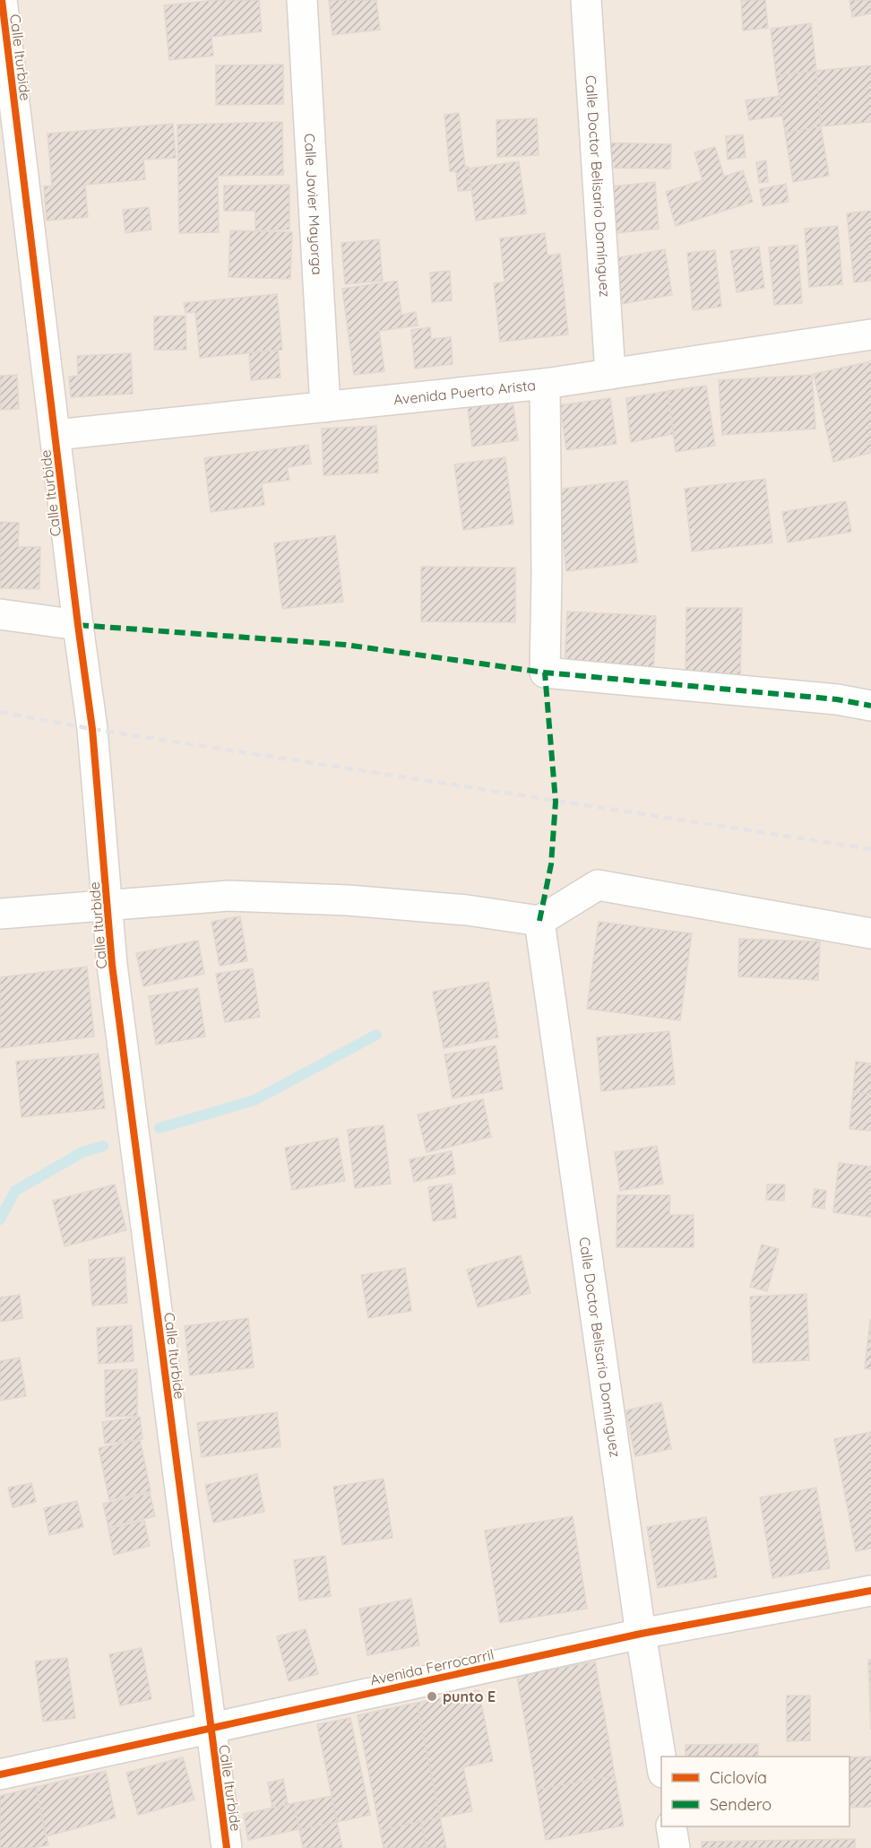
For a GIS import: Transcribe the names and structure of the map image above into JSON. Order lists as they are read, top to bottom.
{
  "streets": {
    "street": [
      "Calle Iturbide",
      "Calle Doctor Belisario Domínguez",
      "Calle Javier Mayorga",
      "Avenida Puerto Arista",
      "Avenida Ferrocarril"
    ]
  },
  "crossings": [
    ["Calle Iturbide", "Avenida Puerto Arista"],
    ["Calle Iturbide", "Avenida Ferrocarril"],
    ["Calle Doctor Belisario Domínguez", "Avenida Puerto Arista"],
    ["Calle Doctor Belisario Domínguez", "Avenida Ferrocarril"],
    ["Calle Javier Mayorga", "Avenida Puerto Arista"]
  ],
  "places": ["punto E"],
  "legend": ["Ciclovía", "Sendero"]
}
